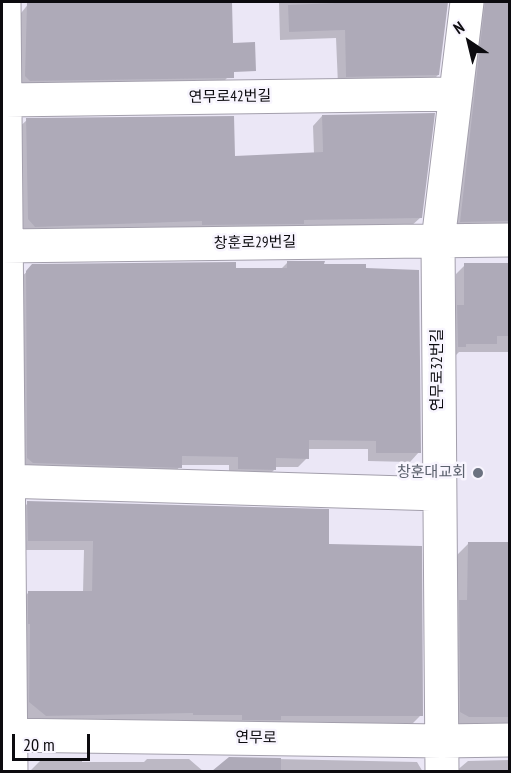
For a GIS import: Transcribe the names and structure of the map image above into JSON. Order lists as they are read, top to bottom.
{
  "streets": {
    "street": [
      "연무로42번길",
      "창훈로29번길",
      "연무로32번길",
      "연무로"
    ]
  },
  "crossings": [
    ["연무로42번길", "연무로32번길"],
    ["창훈로29번길", "연무로32번길"],
    ["연무로32번길", "연무로"]
  ],
  "places": ["창훈대교회"],
  "scale_bar": "20 m",
  "north": "top left"
}
